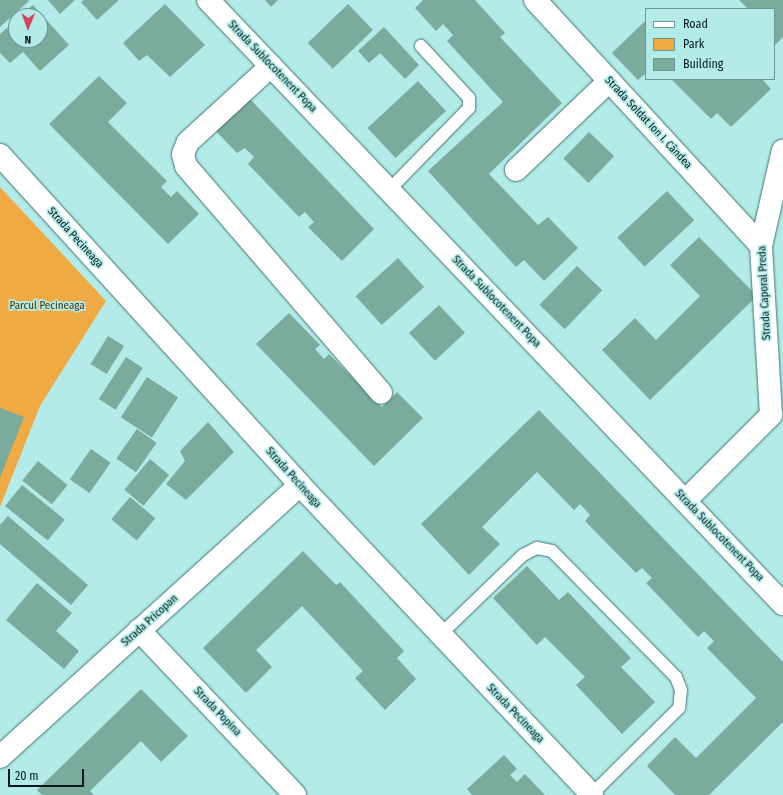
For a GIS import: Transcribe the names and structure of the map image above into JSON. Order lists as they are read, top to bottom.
{
  "streets": {
    "street": [
      "Strada Sublocotenent Popa",
      "Strada Soldat Ion I. Cândea",
      "Strada Pecineaga",
      "Strada Caporal Preda",
      "Strada Pricopan",
      "Strada Popina"
    ]
  },
  "crossings": [
    ["Strada Sublocotenent Popa", "Strada Caporal Preda"],
    ["Strada Soldat Ion I. Cândea", "Strada Caporal Preda"],
    ["Strada Pecineaga", "Strada Pricopan"],
    ["Strada Pricopan", "Strada Popina"]
  ],
  "parks": ["Parcul Pecineaga"],
  "legend": ["Road", "Park", "Building"],
  "scale_bar": "20 m",
  "north": "bottom"
}
